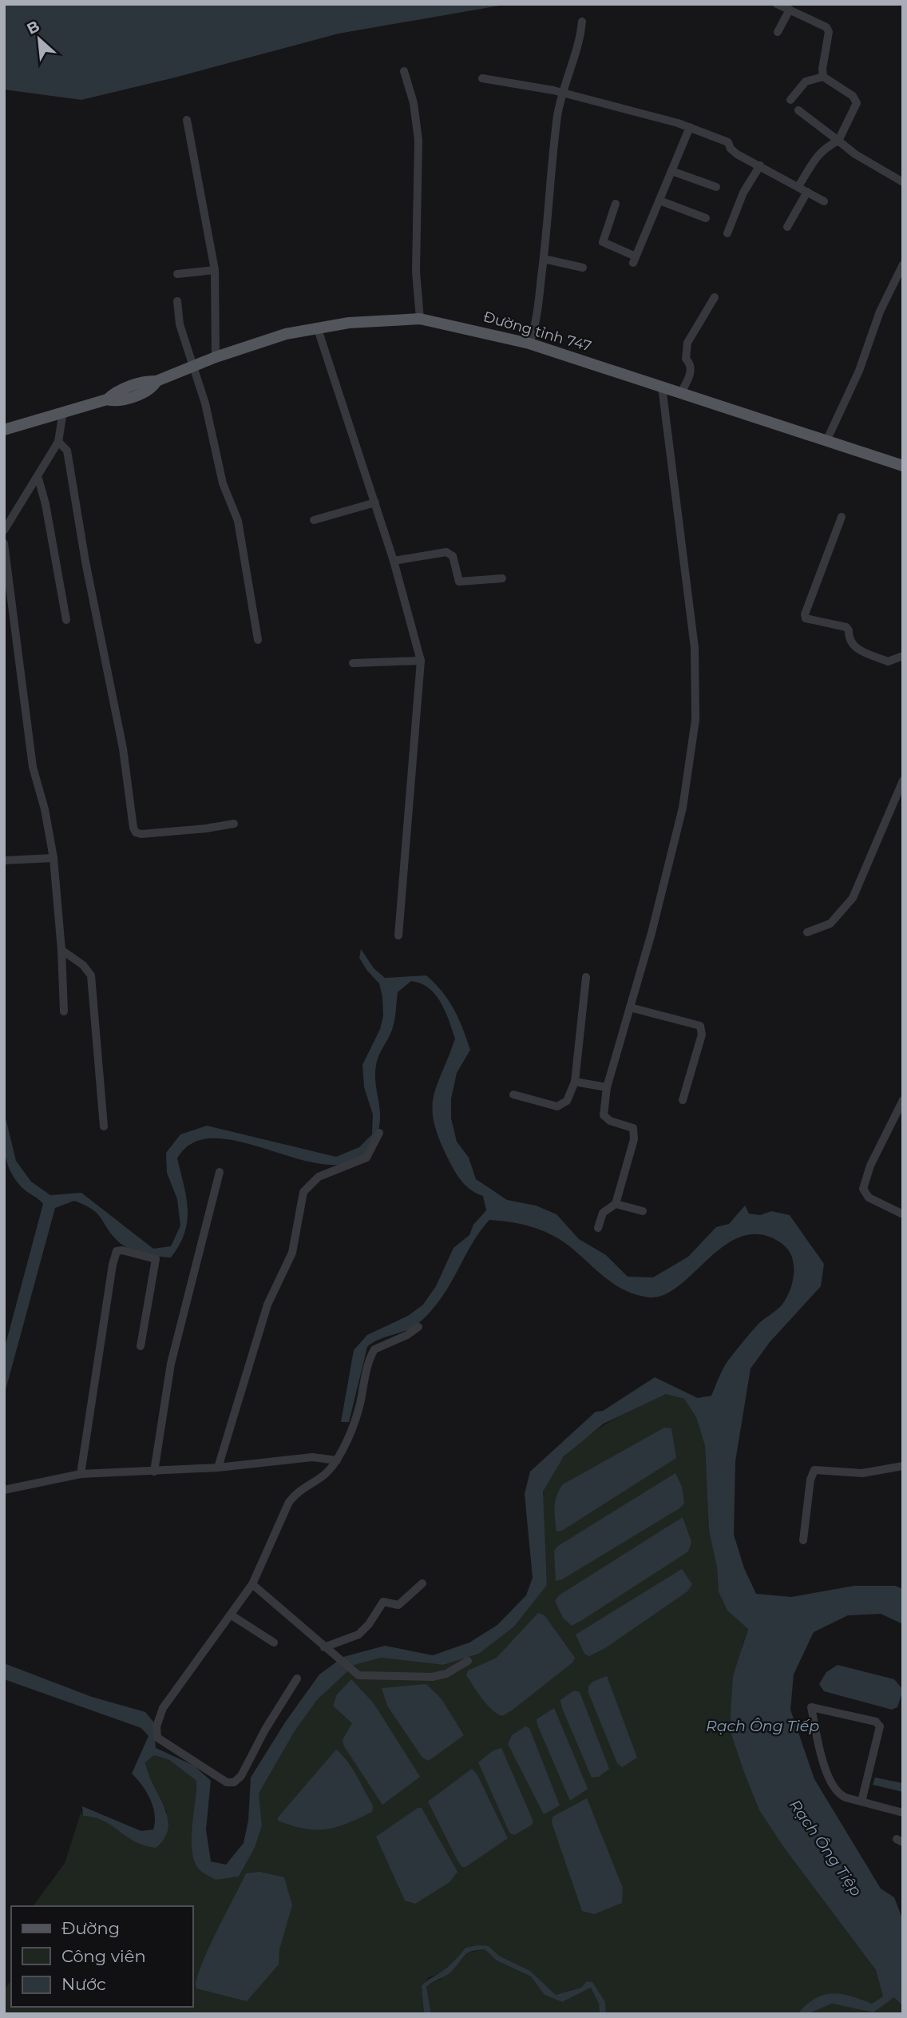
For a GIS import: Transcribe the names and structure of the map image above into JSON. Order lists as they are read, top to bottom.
{
  "streets": {
    "main road": ["Đường tỉnh 747"]
  },
  "water": ["Rạch Ông Tiếp", "Rạch Ông Tiệp"],
  "legend": ["Đường", "Công viên", "Nước"],
  "north": "top left"
}
